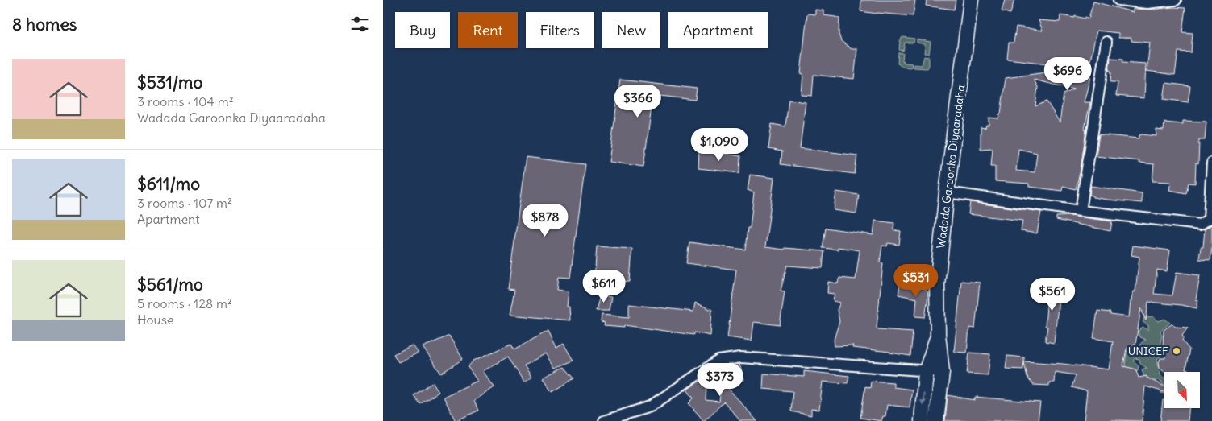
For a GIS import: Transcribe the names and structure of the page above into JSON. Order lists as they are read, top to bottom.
{
  "streets": {
    "main road": ["Wadada Garoonka Diyaaradaha"]
  },
  "places": ["UNICEF"],
  "north": "bottom right",
  "page": {
    "heading": "8 homes",
    "chip": [
      "Buy",
      "Rent",
      "Filters",
      "New",
      "Apartment"
    ],
    "list": [
      {
        "name": "$531/mo",
        "note": "3 rooms · 104 m² · Wadada Garoonka Diyaaradaha"
      },
      {
        "name": "$611/mo",
        "note": "3 rooms · 107 m² · Apartment"
      },
      {
        "name": "$561/mo",
        "note": "5 rooms · 128 m² · House"
      }
    ],
    "price": [
      "$696",
      "$366",
      "$1,090",
      "$878",
      "$531",
      "$611",
      "$561",
      "$373"
    ]
  }
}
